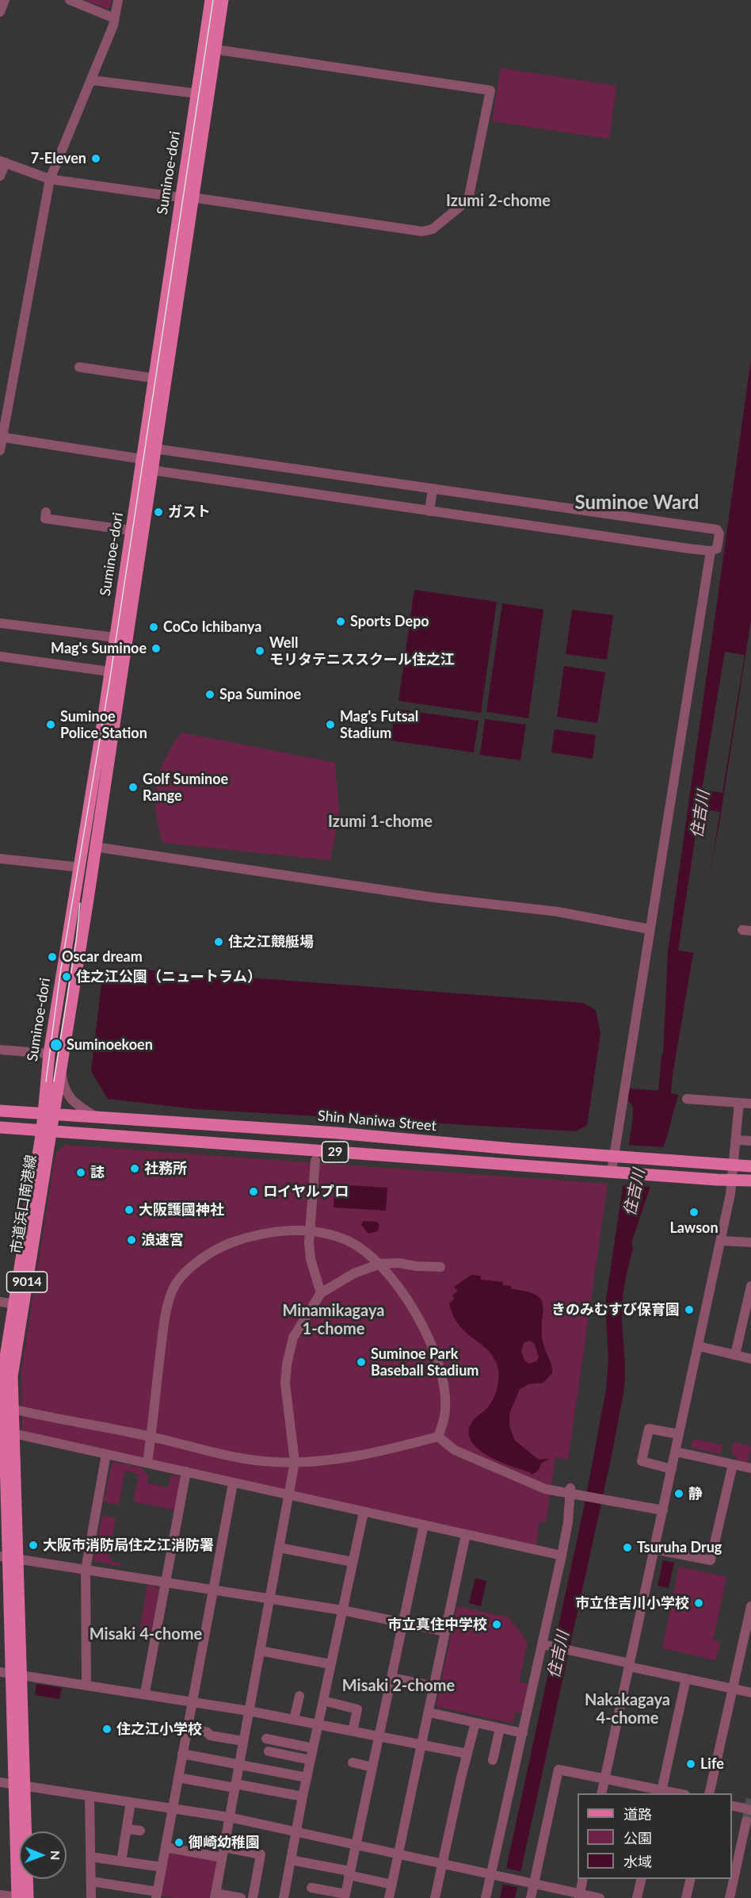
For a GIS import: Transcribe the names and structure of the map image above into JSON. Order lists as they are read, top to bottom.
{
  "streets": {
    "main road": [
      "Suminoe-dori",
      "Shin Naniwa Street",
      "29",
      "市道浜口南港線",
      "9014"
    ]
  },
  "crossings": [
    ["Suminoe-dori", "Shin Naniwa Street"],
    ["Suminoe-dori", "市道浜口南港線"],
    ["Shin Naniwa Street", "市道浜口南港線"],
    ["29", "市道浜口南港線"]
  ],
  "districts": [
    "Izumi 2-chome",
    "Suminoe Ward",
    "Izumi 1-chome",
    "Minamikagaya 1-chome",
    "Misaki 4-chome",
    "Misaki 2-chome",
    "Nakakagaya 4-chome"
  ],
  "water": ["住吉川"],
  "places": [
    "7-Eleven",
    "ガスト",
    "Sports Depo",
    "CoCo Ichibanya",
    "Mag's Suminoe",
    "Well モリタテニススクール住之江",
    "Spa Suminoe",
    "Suminoe Police Station",
    "Mag's Futsal Stadium",
    "Golf Suminoe Range",
    "住之江競艇場",
    "Oscar dream",
    "住之江公園（ニュートラム）",
    "Suminoekoen",
    "社務所",
    "誌",
    "ロイヤルプロ",
    "大阪護國神社",
    "Lawson",
    "浪速宮",
    "きのみむすび保育園",
    "Suminoe Park Baseball Stadium",
    "静",
    "大阪市消防局住之江消防署",
    "Tsuruha Drug",
    "市立住吉川小学校",
    "市立真住中学校",
    "住之江小学校",
    "Life",
    "御崎幼稚園"
  ],
  "legend": ["道路", "公園", "水域"],
  "north": "right"
}
